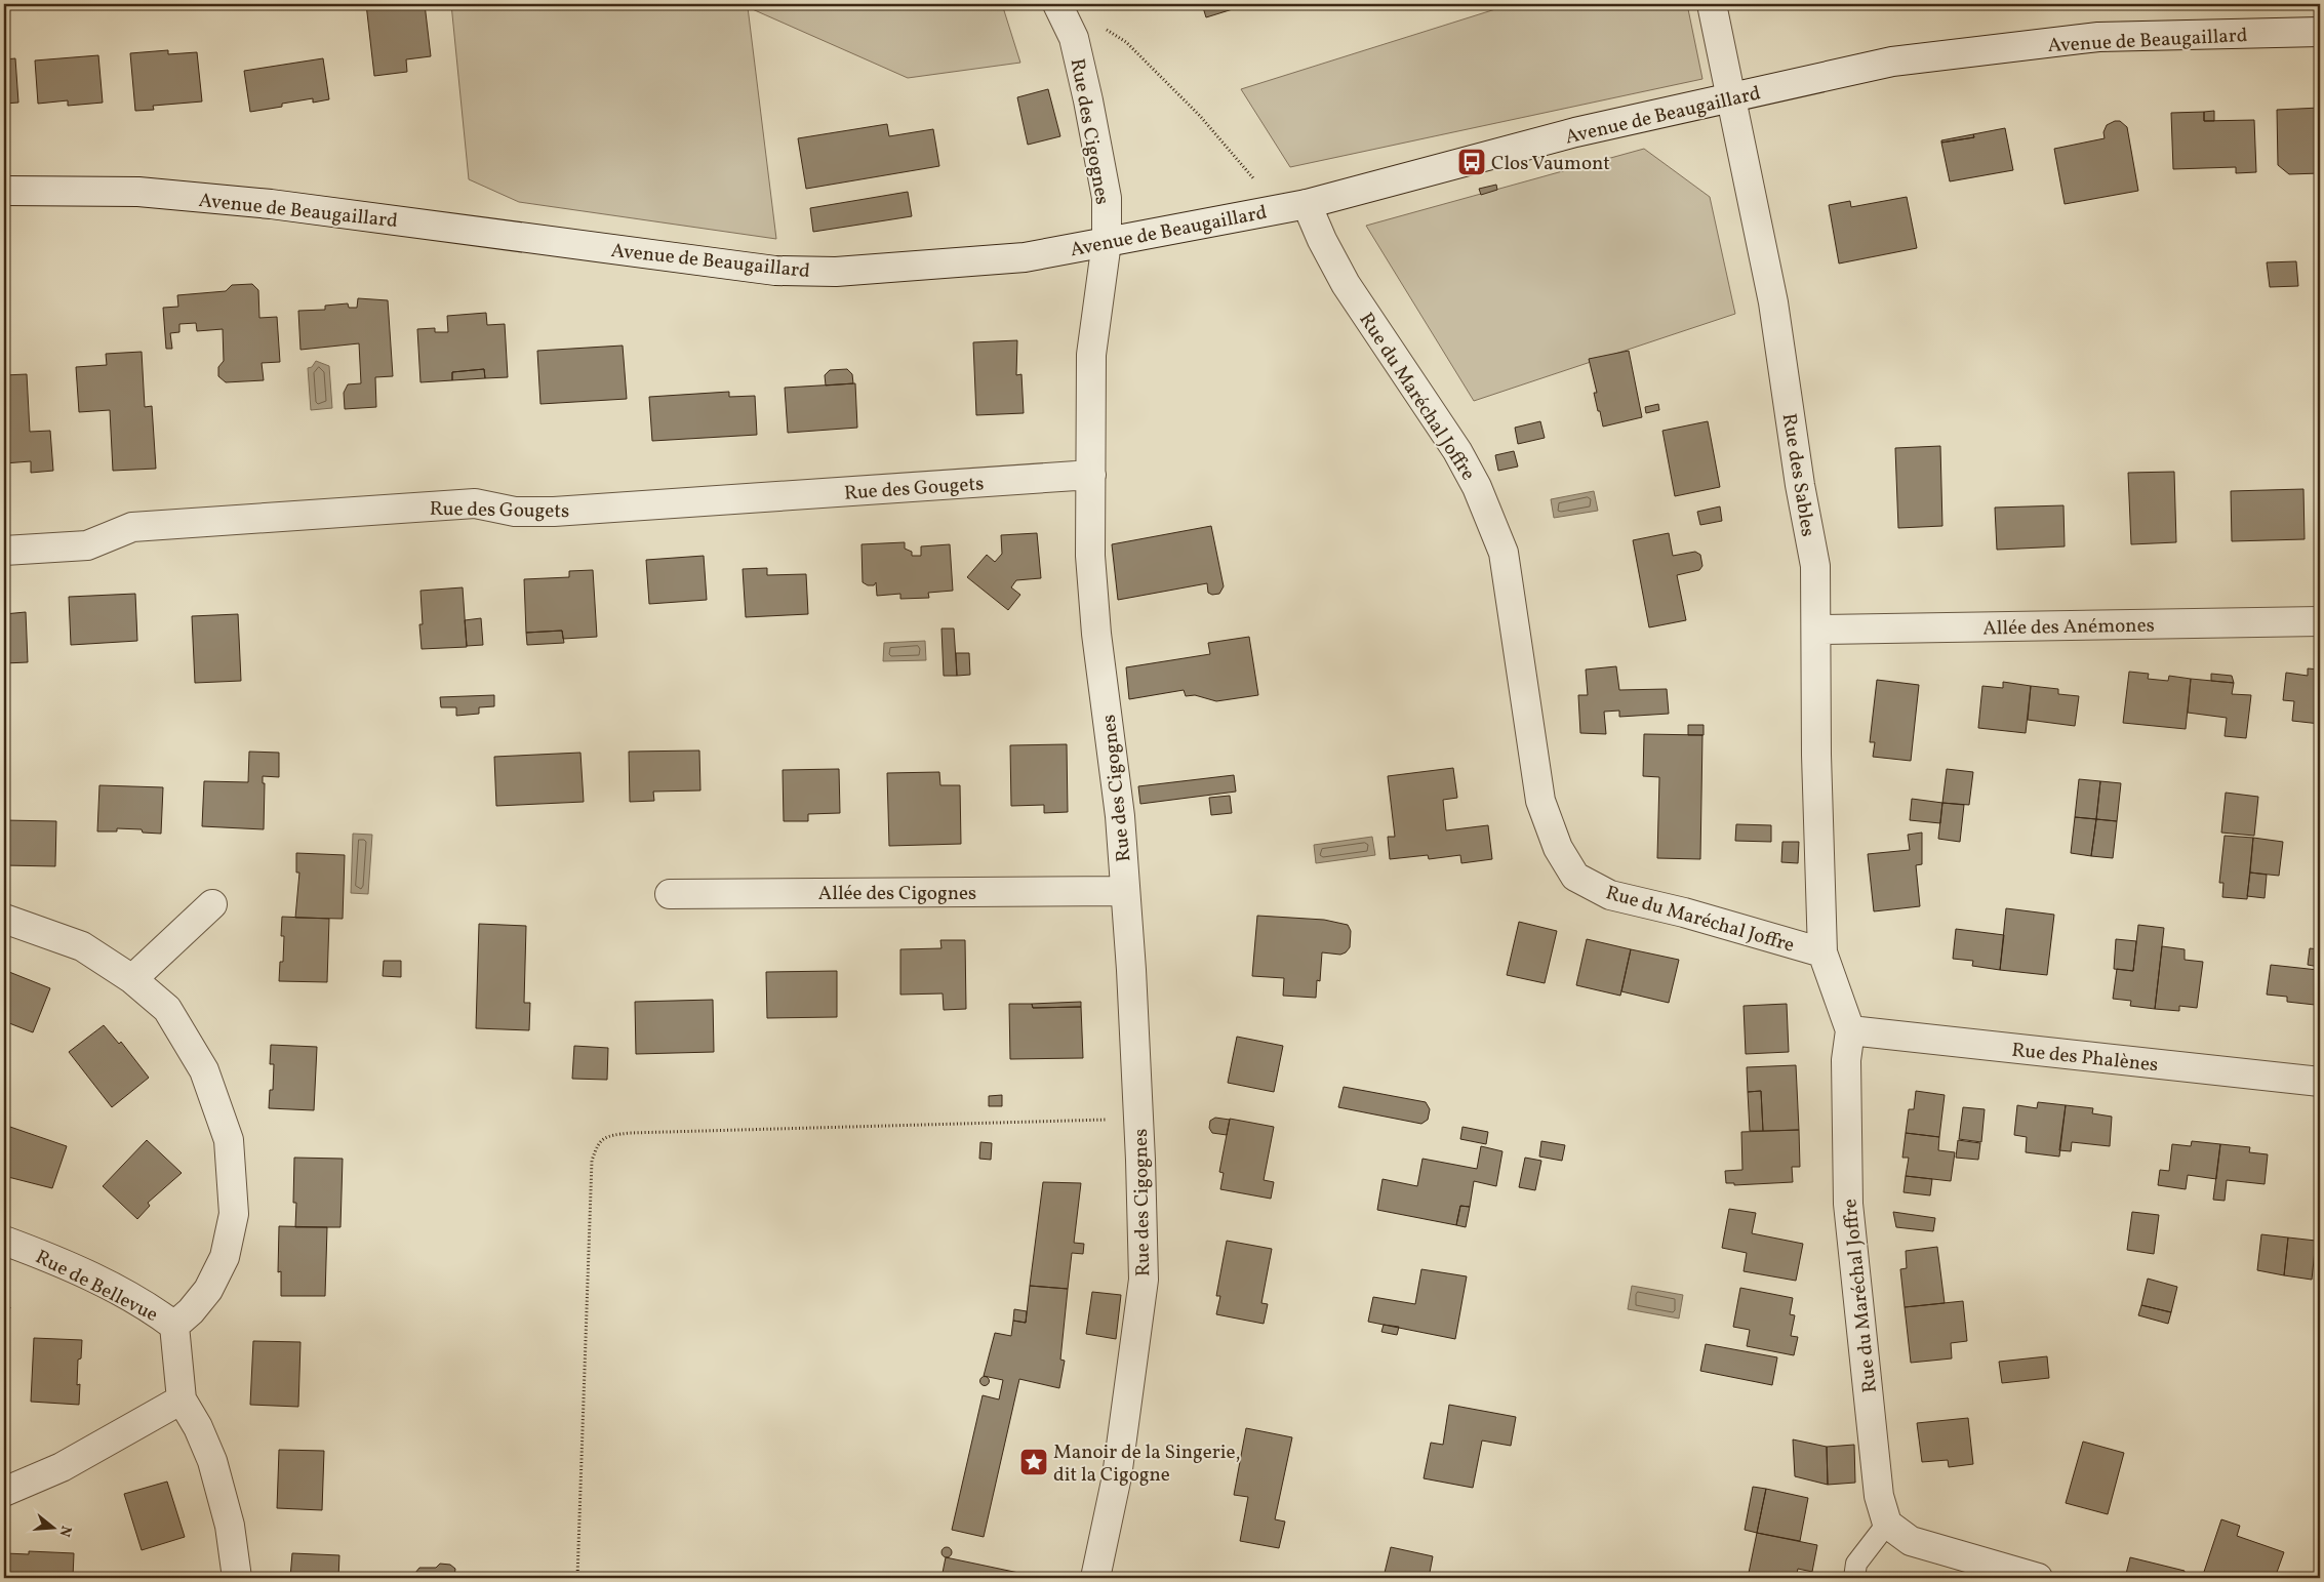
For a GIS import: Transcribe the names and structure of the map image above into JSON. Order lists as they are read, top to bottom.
{
  "streets": {
    "street": [
      "Avenue de Beaugaillard",
      "Rue des Cigognes",
      "Rue du Maréchal Joffre",
      "Rue des Sables",
      "Rue des Gougets",
      "Allée des Anémones",
      "Allée des Cigognes",
      "Rue des Phalènes",
      "Rue de Bellevue"
    ]
  },
  "crossings": [
    ["Avenue de Beaugaillard", "Rue des Cigognes"],
    ["Avenue de Beaugaillard", "Rue du Maréchal Joffre"],
    ["Avenue de Beaugaillard", "Rue des Sables"],
    ["Rue des Cigognes", "Rue des Gougets"],
    ["Rue des Cigognes", "Allée des Cigognes"],
    ["Rue du Maréchal Joffre", "Rue des Sables"],
    ["Rue du Maréchal Joffre", "Rue des Phalènes"],
    ["Rue des Sables", "Allée des Anémones"]
  ],
  "places": {
    "bus stop": ["Clos Vaumont"],
    "place": ["Manoir de la Singerie, dit la Cigogne"]
  },
  "north": "right"
}
